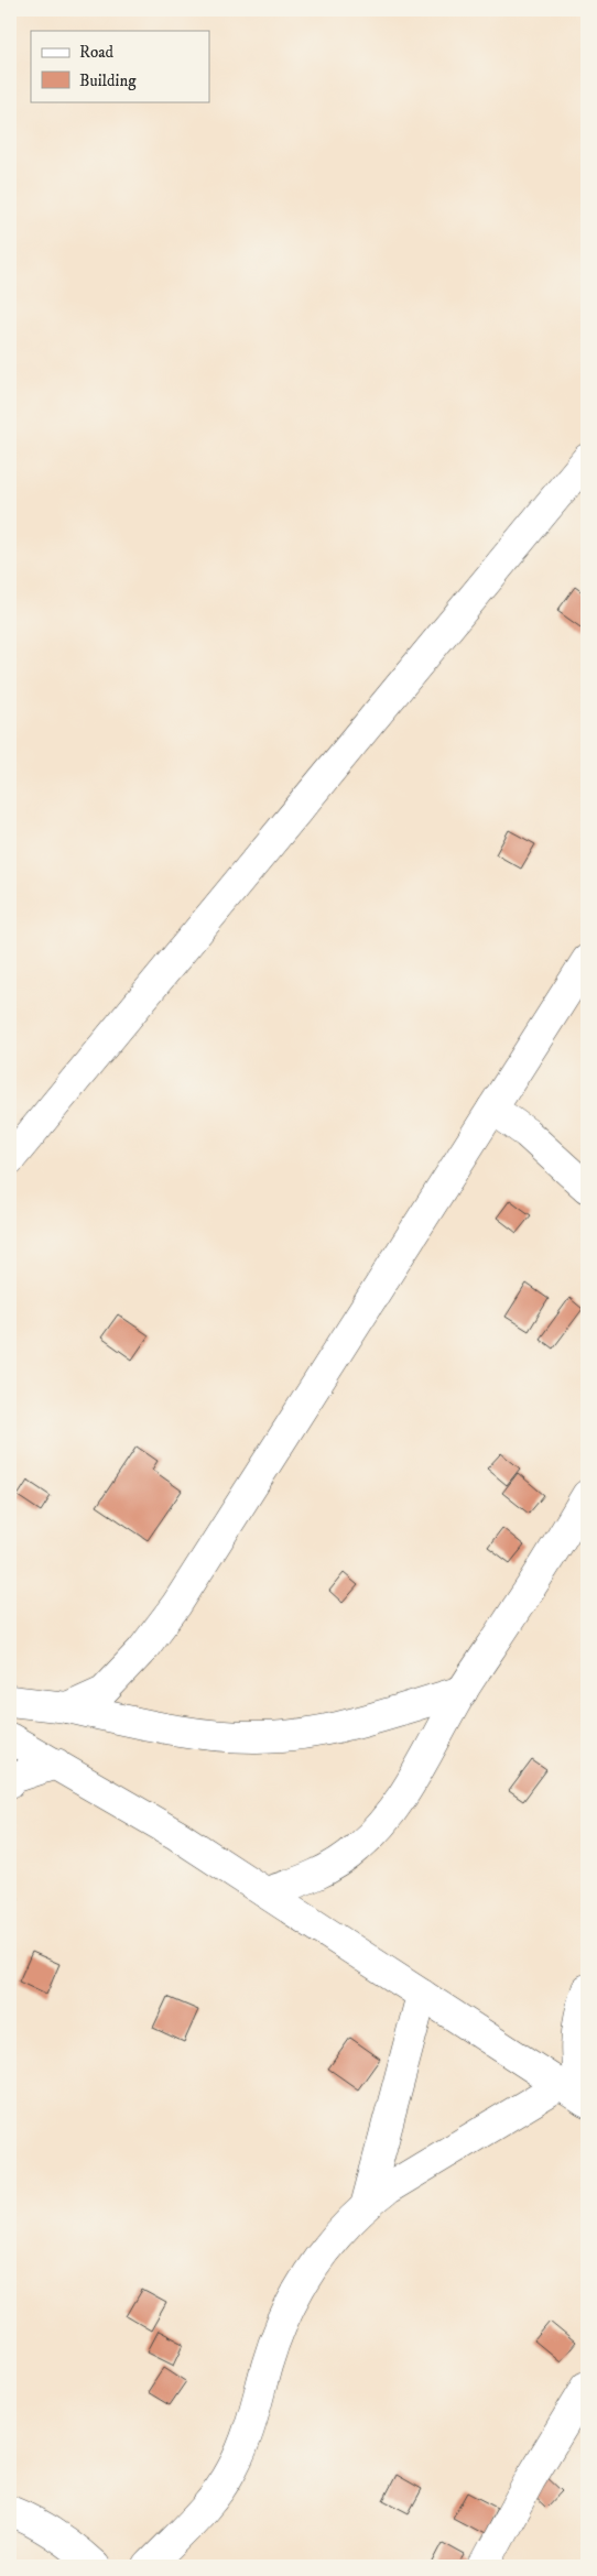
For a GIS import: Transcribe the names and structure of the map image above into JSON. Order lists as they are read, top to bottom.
{
  "legend": ["Road", "Building"]
}
